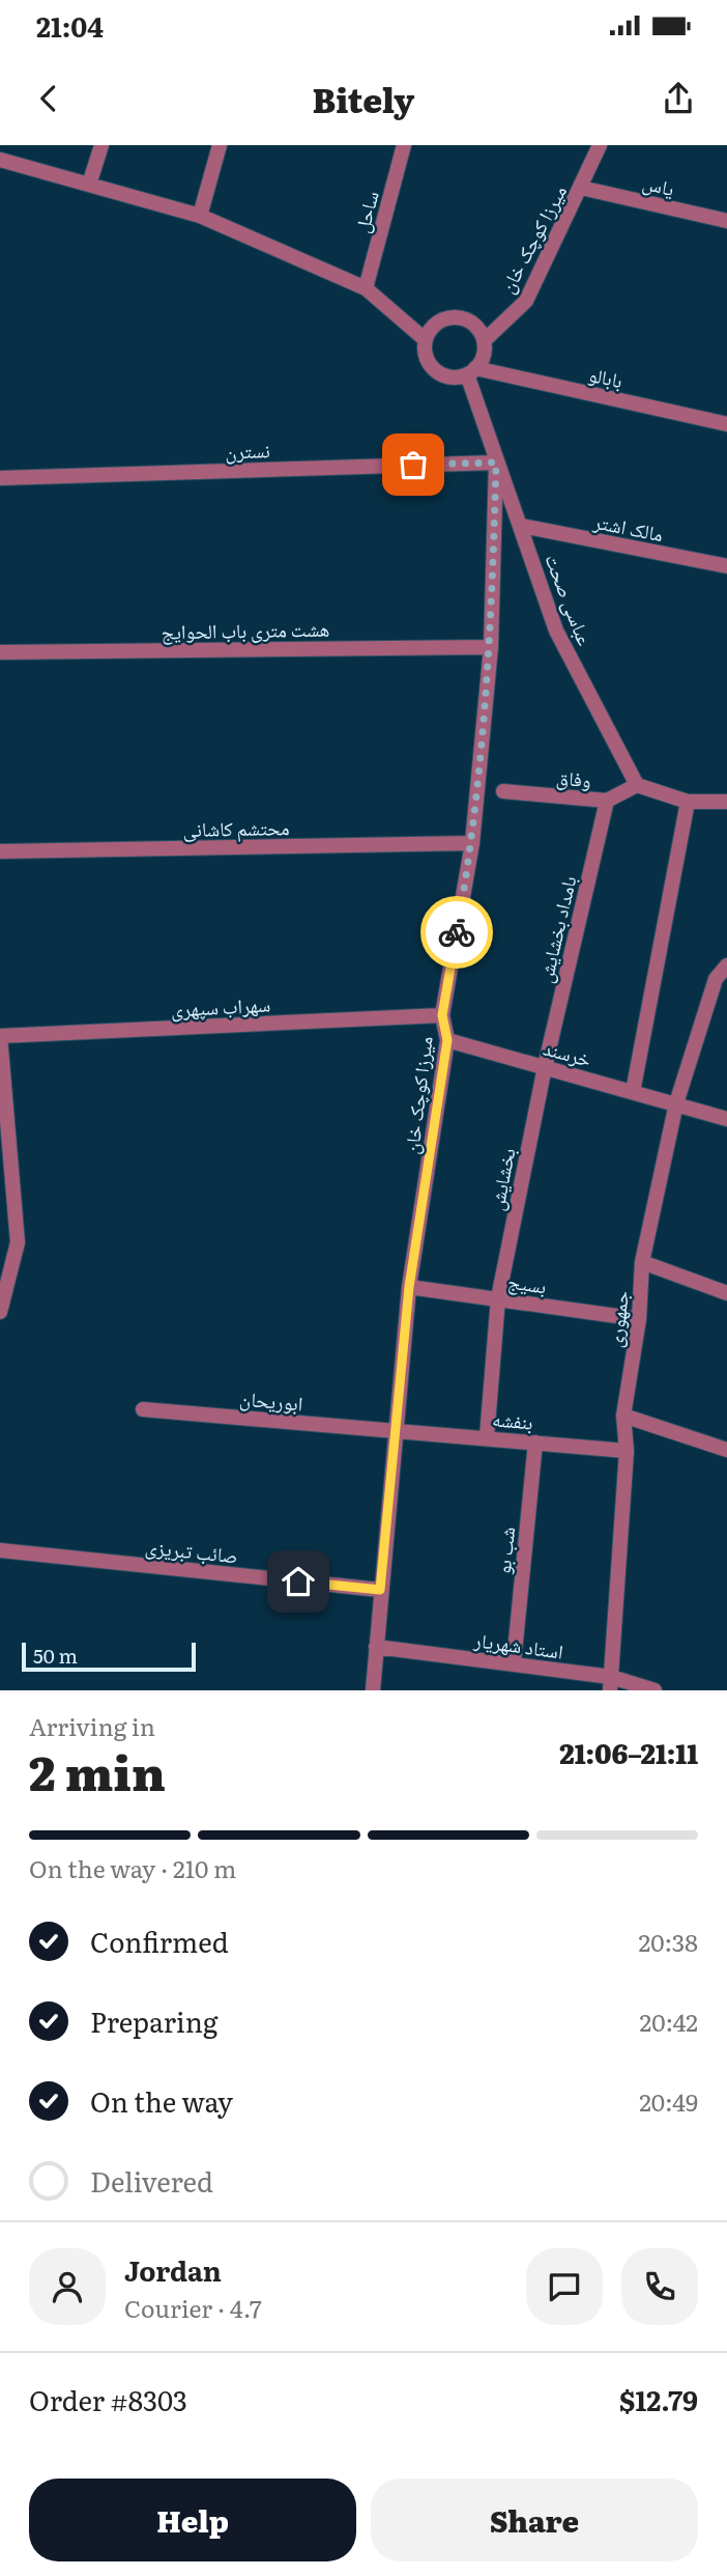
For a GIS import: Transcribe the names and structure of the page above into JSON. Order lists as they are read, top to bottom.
{
  "streets": {
    "street": [
      "یاس",
      "ساحل",
      "میرزا کوچک خان",
      "بابالو",
      "نسترن",
      "مالک اشتر",
      "عباسی صحت",
      "هشت متری باب الحوایج",
      "وفاق",
      "محتشم کاشانی",
      "بامداد بخشایش",
      "سهراب سپهری",
      "خرسند",
      "بخشایش",
      "بسیج",
      "جمهوری",
      "ابوریحان",
      "بنفشه",
      "صائب تبریزی",
      "شب بو",
      "استاد شهریار"
    ]
  },
  "crossings": [
    ["یاس", "میرزا کوچک خان"],
    ["میرزا کوچک خان", "بابالو"],
    ["میرزا کوچک خان", "نسترن"],
    ["میرزا کوچک خان", "عباسی صحت"],
    ["میرزا کوچک خان", "هشت متری باب الحوایج"],
    ["میرزا کوچک خان", "محتشم کاشانی"],
    ["میرزا کوچک خان", "سهراب سپهری"],
    ["میرزا کوچک خان", "خرسند"],
    ["میرزا کوچک خان", "بسیج"],
    ["میرزا کوچک خان", "ابوریحان"],
    ["میرزا کوچک خان", "بنفشه"],
    ["میرزا کوچک خان", "صائب تبریزی"],
    ["میرزا کوچک خان", "استاد شهریار"],
    ["بابالو", "عباسی صحت"],
    ["نسترن", "عباسی صحت"],
    ["مالک اشتر", "عباسی صحت"],
    ["عباسی صحت", "وفاق"],
    ["وفاق", "بامداد بخشایش"],
    ["بامداد بخشایش", "خرسند"],
    ["بامداد بخشایش", "بخشایش"],
    ["خرسند", "بخشایش"],
    ["خرسند", "جمهوری"],
    ["بخشایش", "بسیج"],
    ["بخشایش", "بنفشه"],
    ["بسیج", "جمهوری"],
    ["جمهوری", "بنفشه"],
    ["جمهوری", "استاد شهریار"],
    ["ابوریحان", "بنفشه"],
    ["بنفشه", "شب بو"],
    ["شب بو", "استاد شهریار"]
  ],
  "scale_bar": "50 m",
  "page": {
    "status": "21:04",
    "header": "Bitely",
    "scale": "50 m",
    "heading": ["2 min", "Arriving in", "21:06–21:11"],
    "panel": [
      "Jordan",
      "Courier · 4.7",
      "Order #8303",
      "$12.79"
    ],
    "bar": "On the way · 210 m",
    "list": [
      ["Confirmed", "20:38"],
      ["Preparing", "20:42"],
      ["On the way", "20:49"],
      "Delivered"
    ],
    "buttons": ["Help", "Share"]
  }
}
